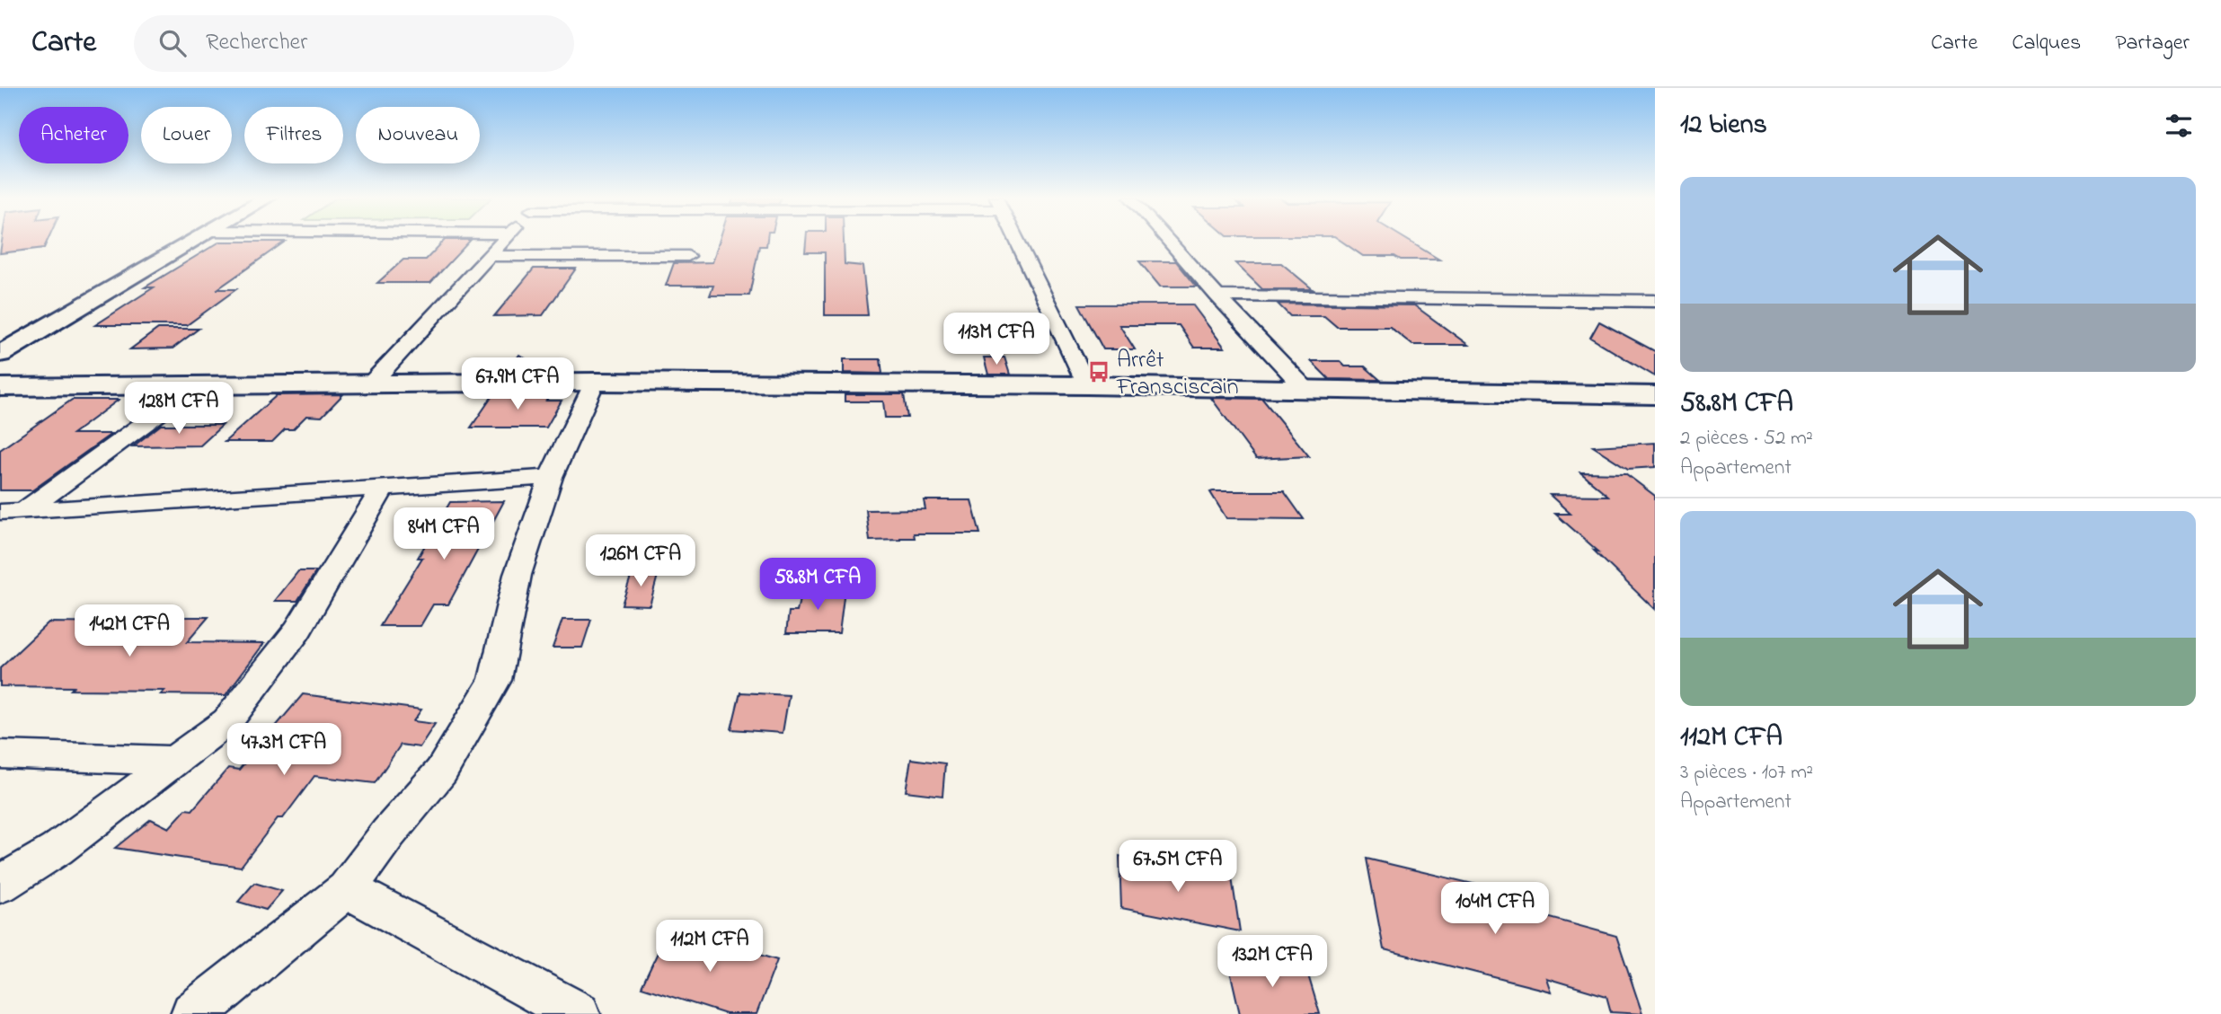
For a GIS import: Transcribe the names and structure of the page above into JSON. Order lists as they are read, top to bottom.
{
  "places": {
    "bus stop": ["Arrêt Fransciscain"]
  },
  "page": {
    "header": "Carte",
    "search": "Rechercher",
    "nav": ["Carte", "Calques", "Partager"],
    "heading": "12 biens",
    "chip": [
      "Acheter",
      "Louer",
      "Filtres",
      "Nouveau"
    ],
    "list": [
      {
        "name": "58.8M CFA",
        "note": "2 pièces · 52 m² · Appartement"
      },
      {
        "name": "112M CFA",
        "note": "3 pièces · 107 m² · Appartement"
      }
    ],
    "price": [
      "113M CFA",
      "67.9M CFA",
      "128M CFA",
      "84M CFA",
      "126M CFA",
      "58.8M CFA",
      "142M CFA",
      "47.3M CFA",
      "67.5M CFA",
      "104M CFA",
      "112M CFA",
      "132M CFA"
    ]
  }
}
